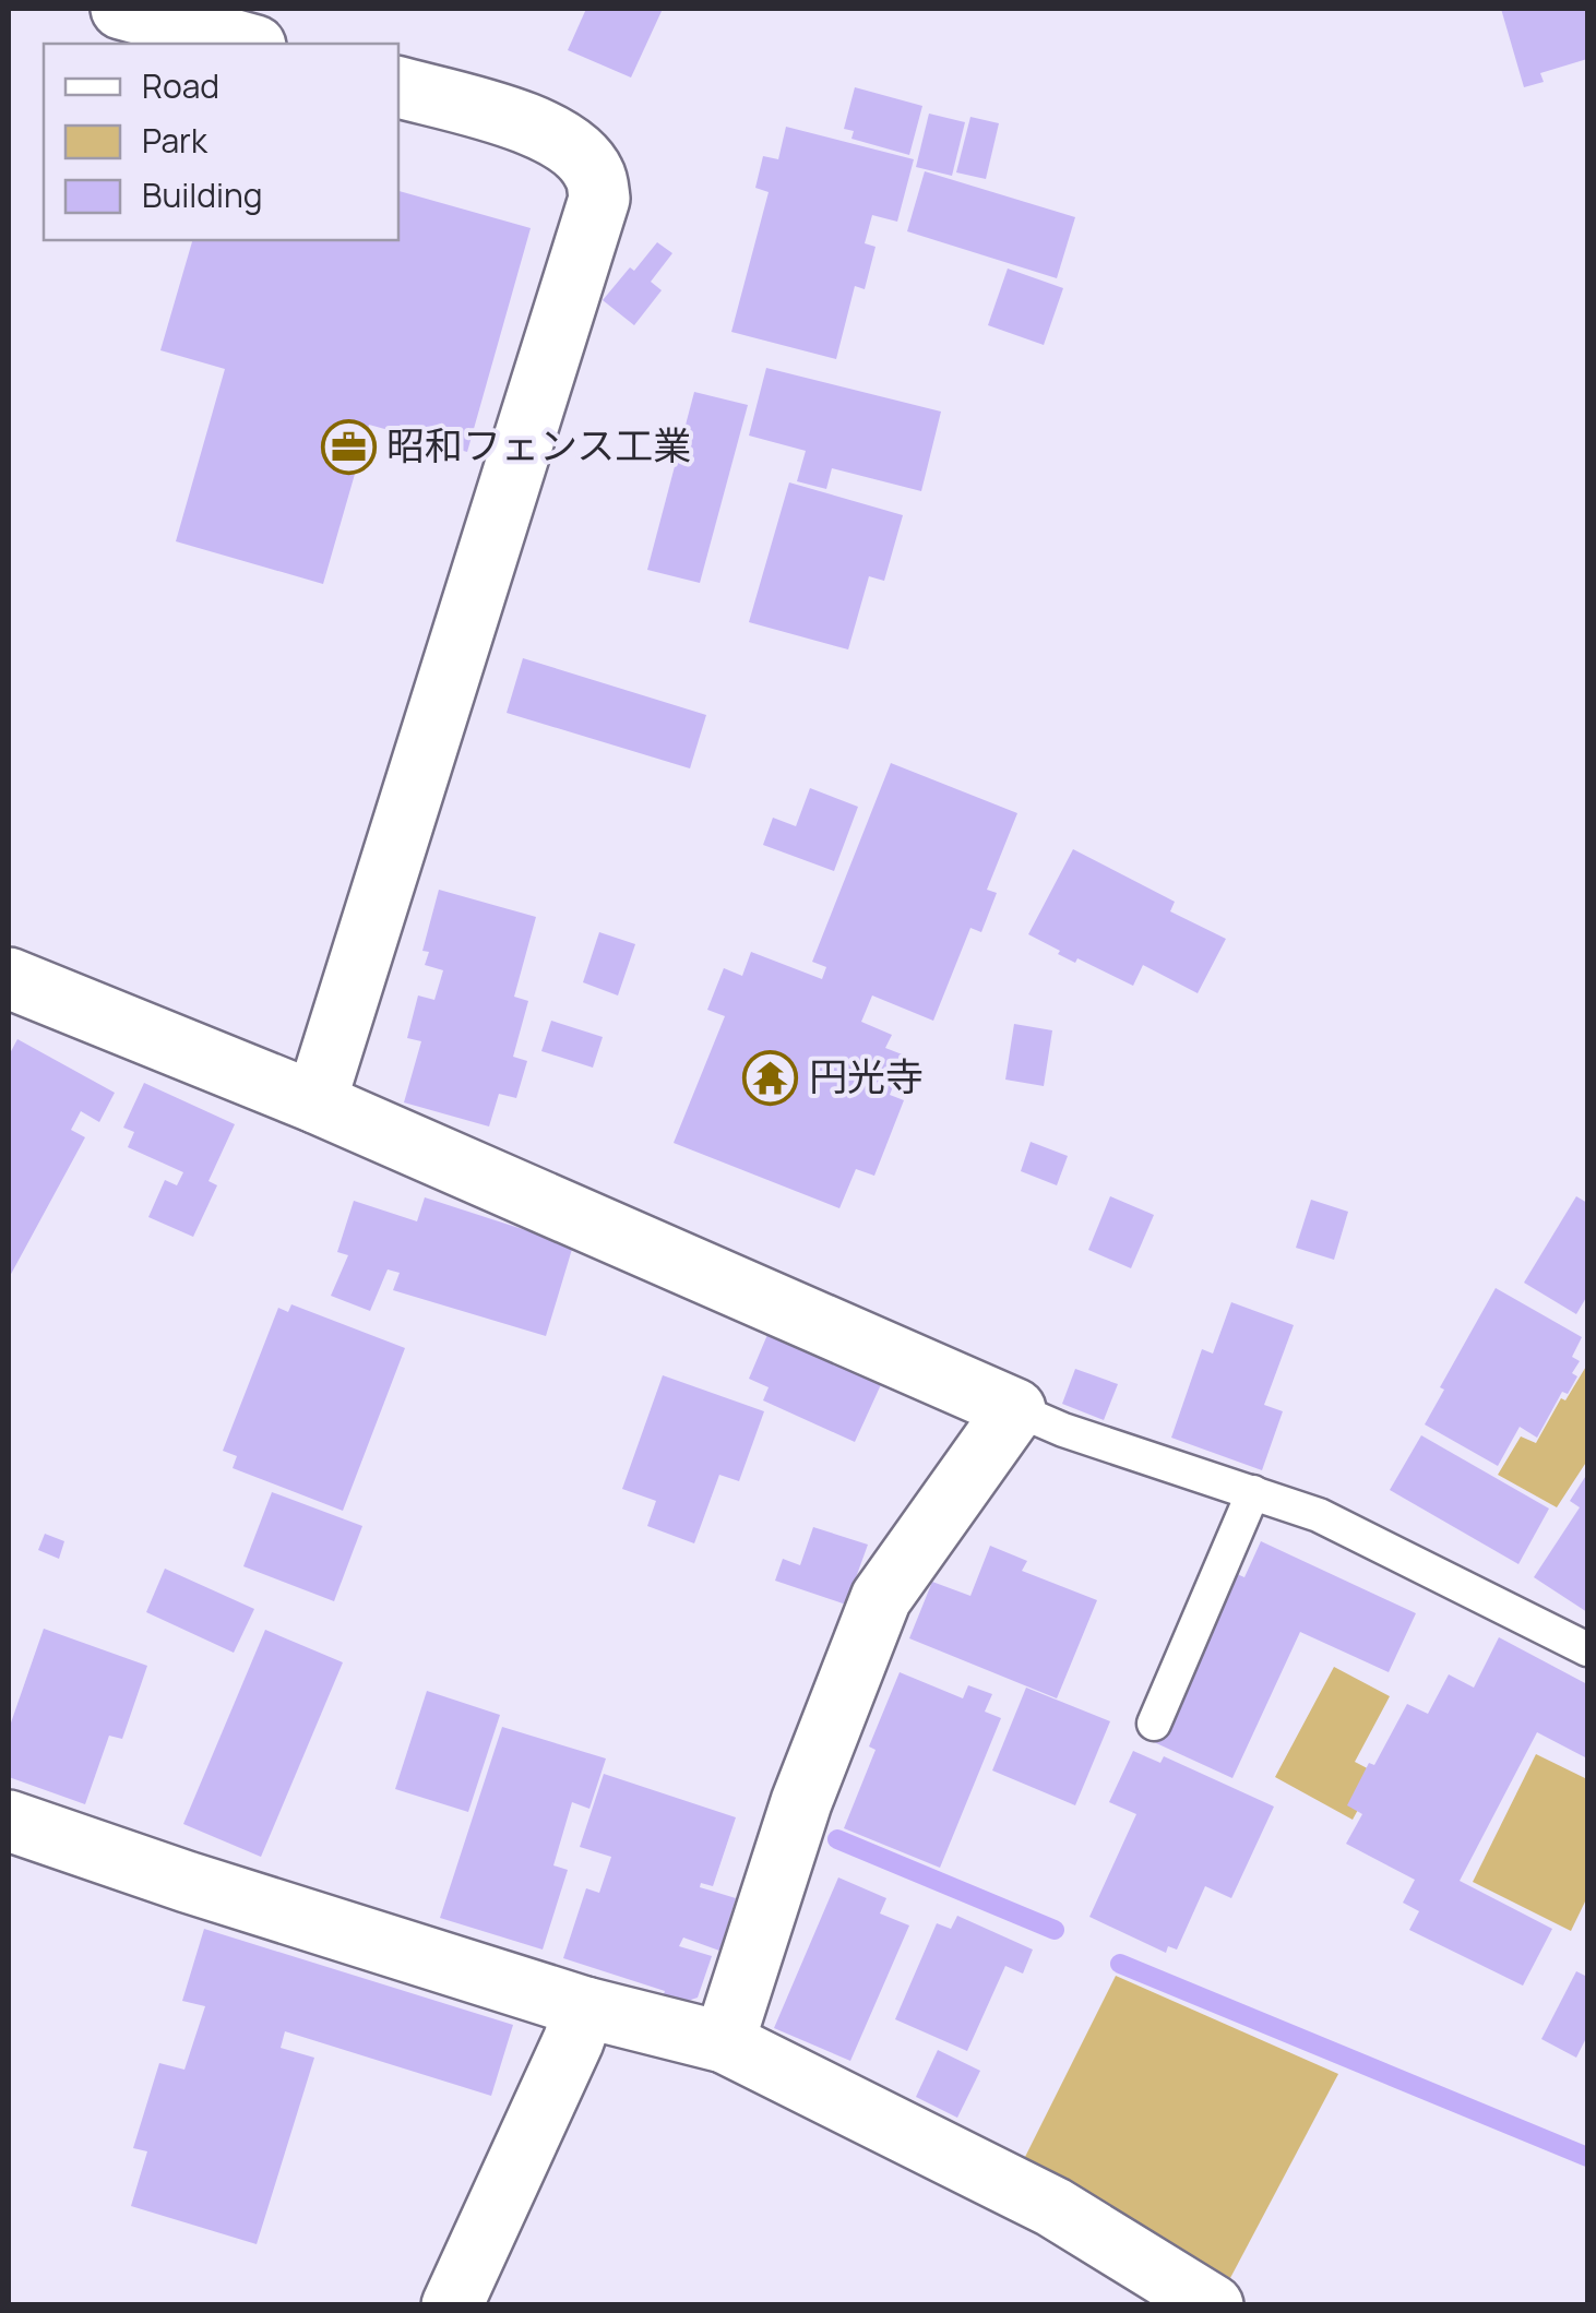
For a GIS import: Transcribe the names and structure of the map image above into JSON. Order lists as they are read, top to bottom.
{
  "places": {
    "office": ["昭和フェンス工業"],
    "temple": ["円光寺"]
  },
  "legend": ["Road", "Park", "Building"]
}
